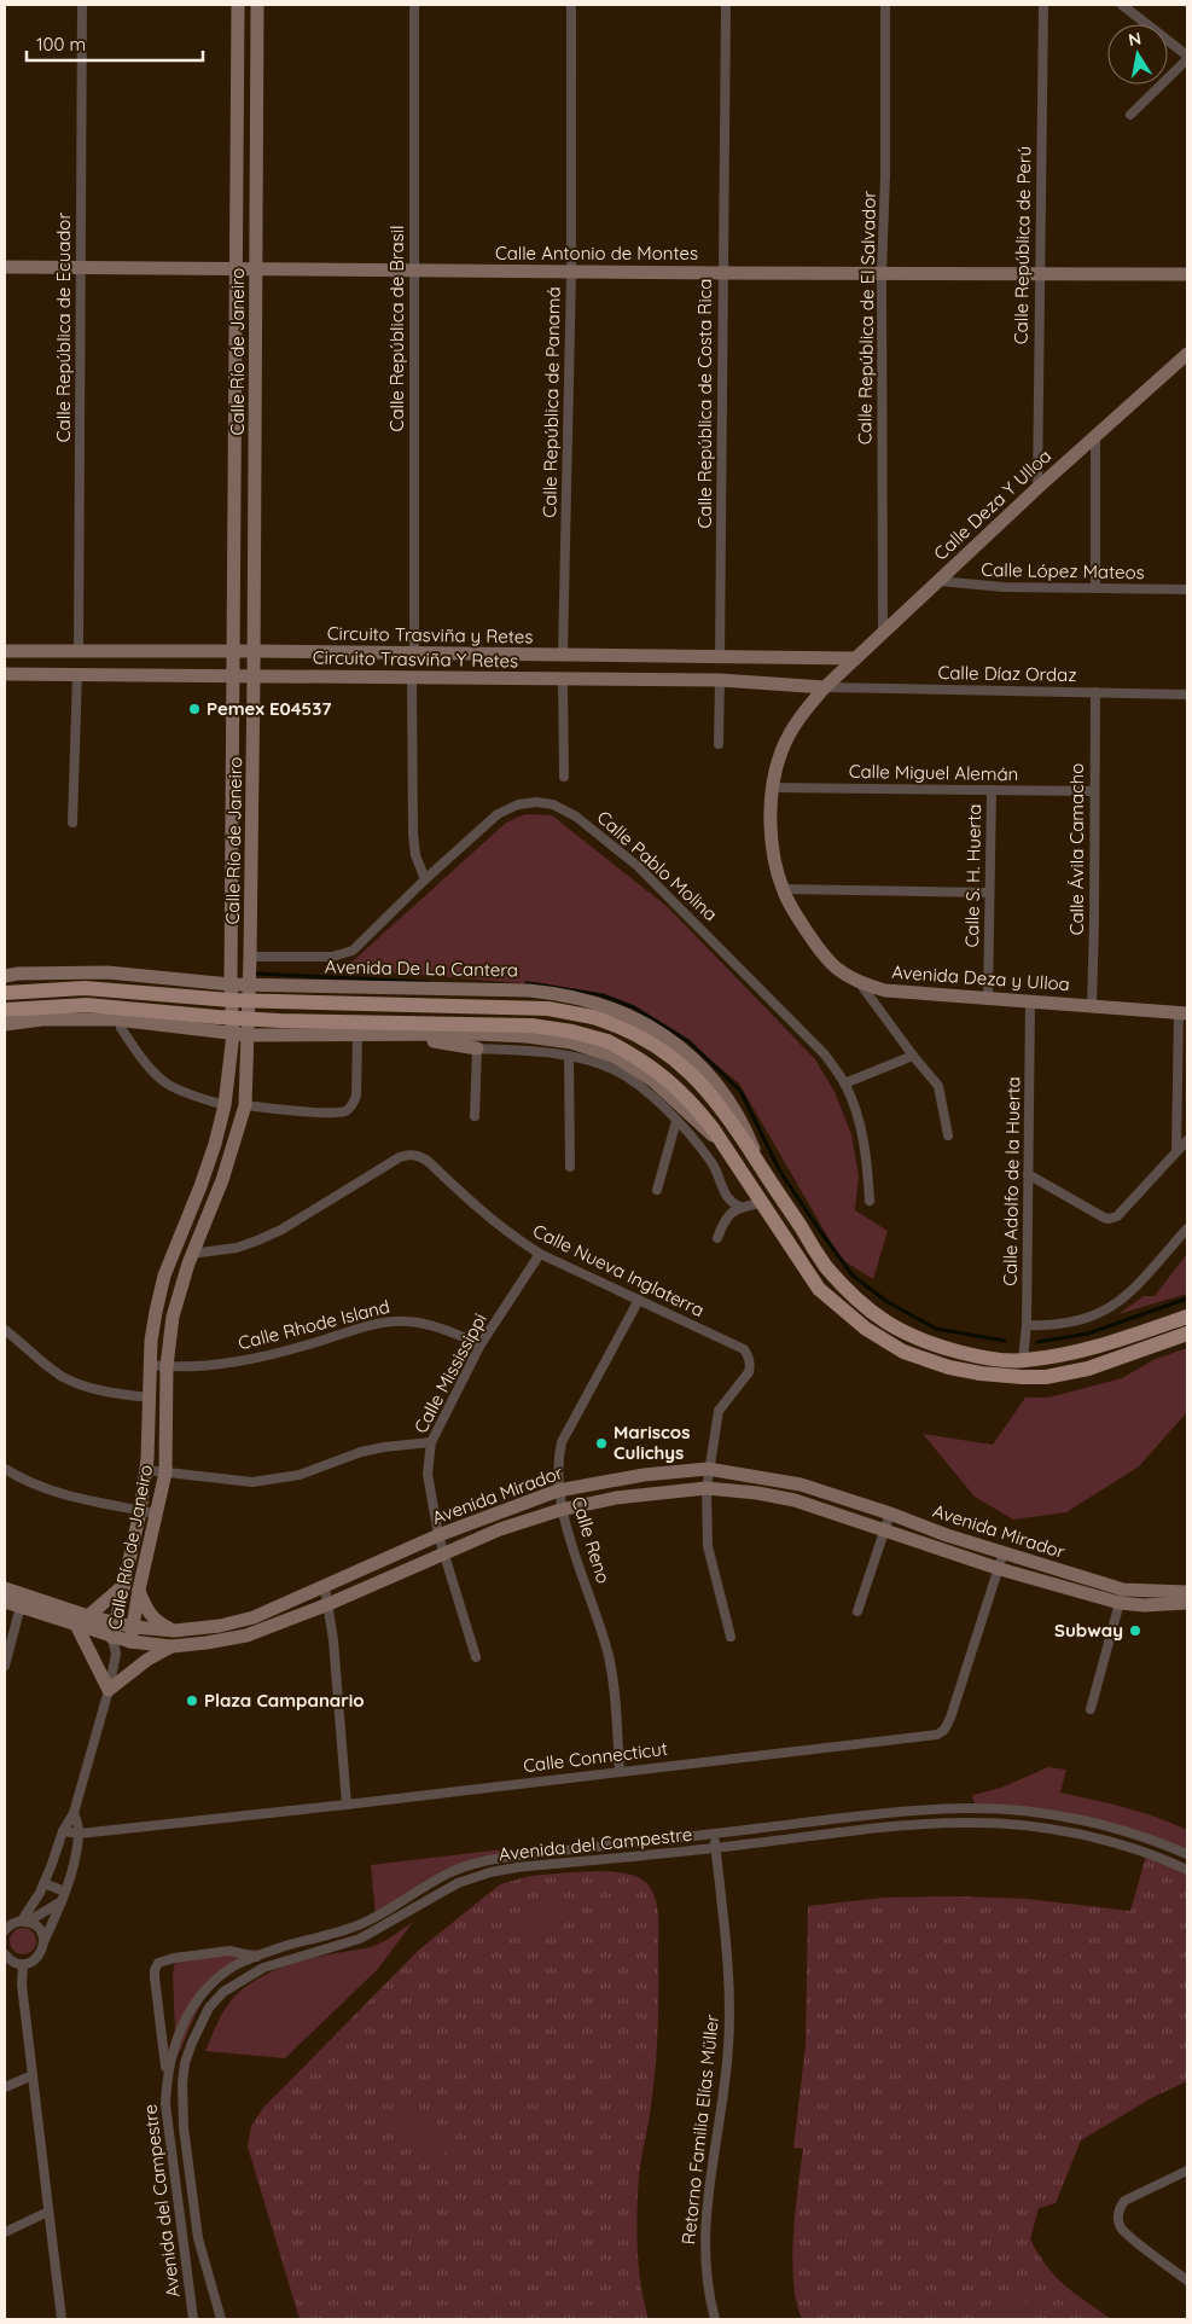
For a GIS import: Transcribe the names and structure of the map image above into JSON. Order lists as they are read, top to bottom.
{
  "streets": {
    "main road": [
      "Calle Antonio de Montes",
      "Calle Río de Janeiro",
      "Calle Deza Y Ulloa",
      "Circuito Trasviña y Retes",
      "Circuito Trasviña Y Retes",
      "Avenida De La Cantera",
      "Avenida Deza y Ulloa",
      "Avenida Mirador"
    ],
    "street": [
      "Calle República de Perú",
      "Calle República de El Salvador",
      "Calle República de Ecuador",
      "Calle República de Brasil",
      "Calle República de Panamá",
      "Calle República de Costa Rica",
      "Calle López Mateos",
      "Calle Díaz Ordaz",
      "Calle Miguel Alemán",
      "Calle Ávila Camacho",
      "Calle Pablo Molina",
      "Calle S. H. Huerta",
      "Calle Adolfo de la Huerta",
      "Calle Nueva Inglaterra",
      "Calle Rhode Island",
      "Calle Mississippi",
      "Calle Reno",
      "Calle Connecticut",
      "Avenida del Campestre",
      "Retorno Familia Elías Müller"
    ]
  },
  "crossings": [
    ["Calle República de Perú", "Calle Antonio de Montes"],
    ["Calle República de Perú", "Calle Deza Y Ulloa"],
    ["Calle Antonio de Montes", "Calle República de El Salvador"],
    ["Calle Antonio de Montes", "Calle República de Ecuador"],
    ["Calle Antonio de Montes", "Calle República de Brasil"],
    ["Calle Antonio de Montes", "Calle Río de Janeiro"],
    ["Calle Antonio de Montes", "Calle República de Panamá"],
    ["Calle Antonio de Montes", "Calle República de Costa Rica"],
    ["Calle República de El Salvador", "Calle Deza Y Ulloa"],
    ["Calle República de Ecuador", "Circuito Trasviña y Retes"],
    ["Calle República de Brasil", "Circuito Trasviña y Retes"],
    ["Calle Río de Janeiro", "Circuito Trasviña y Retes"],
    ["Calle Río de Janeiro", "Circuito Trasviña Y Retes"],
    ["Calle Río de Janeiro", "Calle Pablo Molina"],
    ["Calle Río de Janeiro", "Avenida De La Cantera"],
    ["Calle Río de Janeiro", "Calle Nueva Inglaterra"],
    ["Calle Río de Janeiro", "Calle Rhode Island"],
    ["Calle Río de Janeiro", "Avenida Mirador"],
    ["Calle Río de Janeiro", "Calle Connecticut"],
    ["Calle República de Panamá", "Circuito Trasviña y Retes"],
    ["Calle República de Costa Rica", "Circuito Trasviña y Retes"],
    ["Calle Deza Y Ulloa", "Calle López Mateos"],
    ["Calle Deza Y Ulloa", "Circuito Trasviña y Retes"],
    ["Calle Deza Y Ulloa", "Circuito Trasviña Y Retes"],
    ["Calle Deza Y Ulloa", "Calle Díaz Ordaz"],
    ["Calle Deza Y Ulloa", "Avenida Deza y Ulloa"],
    ["Circuito Trasviña Y Retes", "Calle Díaz Ordaz"],
    ["Circuito Trasviña Y Retes", "Avenida Deza y Ulloa"],
    ["Calle Díaz Ordaz", "Calle Ávila Camacho"],
    ["Calle Díaz Ordaz", "Avenida Deza y Ulloa"],
    ["Calle Miguel Alemán", "Calle Ávila Camacho"],
    ["Calle Miguel Alemán", "Calle S. H. Huerta"],
    ["Calle Miguel Alemán", "Avenida Deza y Ulloa"],
    ["Calle Ávila Camacho", "Avenida Deza y Ulloa"],
    ["Calle S. H. Huerta", "Avenida Deza y Ulloa"],
    ["Avenida De La Cantera", "Calle Adolfo de la Huerta"],
    ["Avenida Deza y Ulloa", "Calle Adolfo de la Huerta"],
    ["Calle Nueva Inglaterra", "Calle Mississippi"],
    ["Calle Nueva Inglaterra", "Avenida Mirador"],
    ["Calle Nueva Inglaterra", "Calle Reno"],
    ["Calle Rhode Island", "Calle Mississippi"],
    ["Calle Mississippi", "Avenida Mirador"],
    ["Avenida Mirador", "Calle Reno"],
    ["Avenida Mirador", "Calle Connecticut"],
    ["Calle Reno", "Calle Connecticut"],
    ["Avenida del Campestre", "Retorno Familia Elías Müller"]
  ],
  "places": [
    "Pemex E04537",
    "Mariscos Culichys",
    "Subway",
    "Plaza Campanario"
  ],
  "scale_bar": "100 m",
  "north": "top"
}
